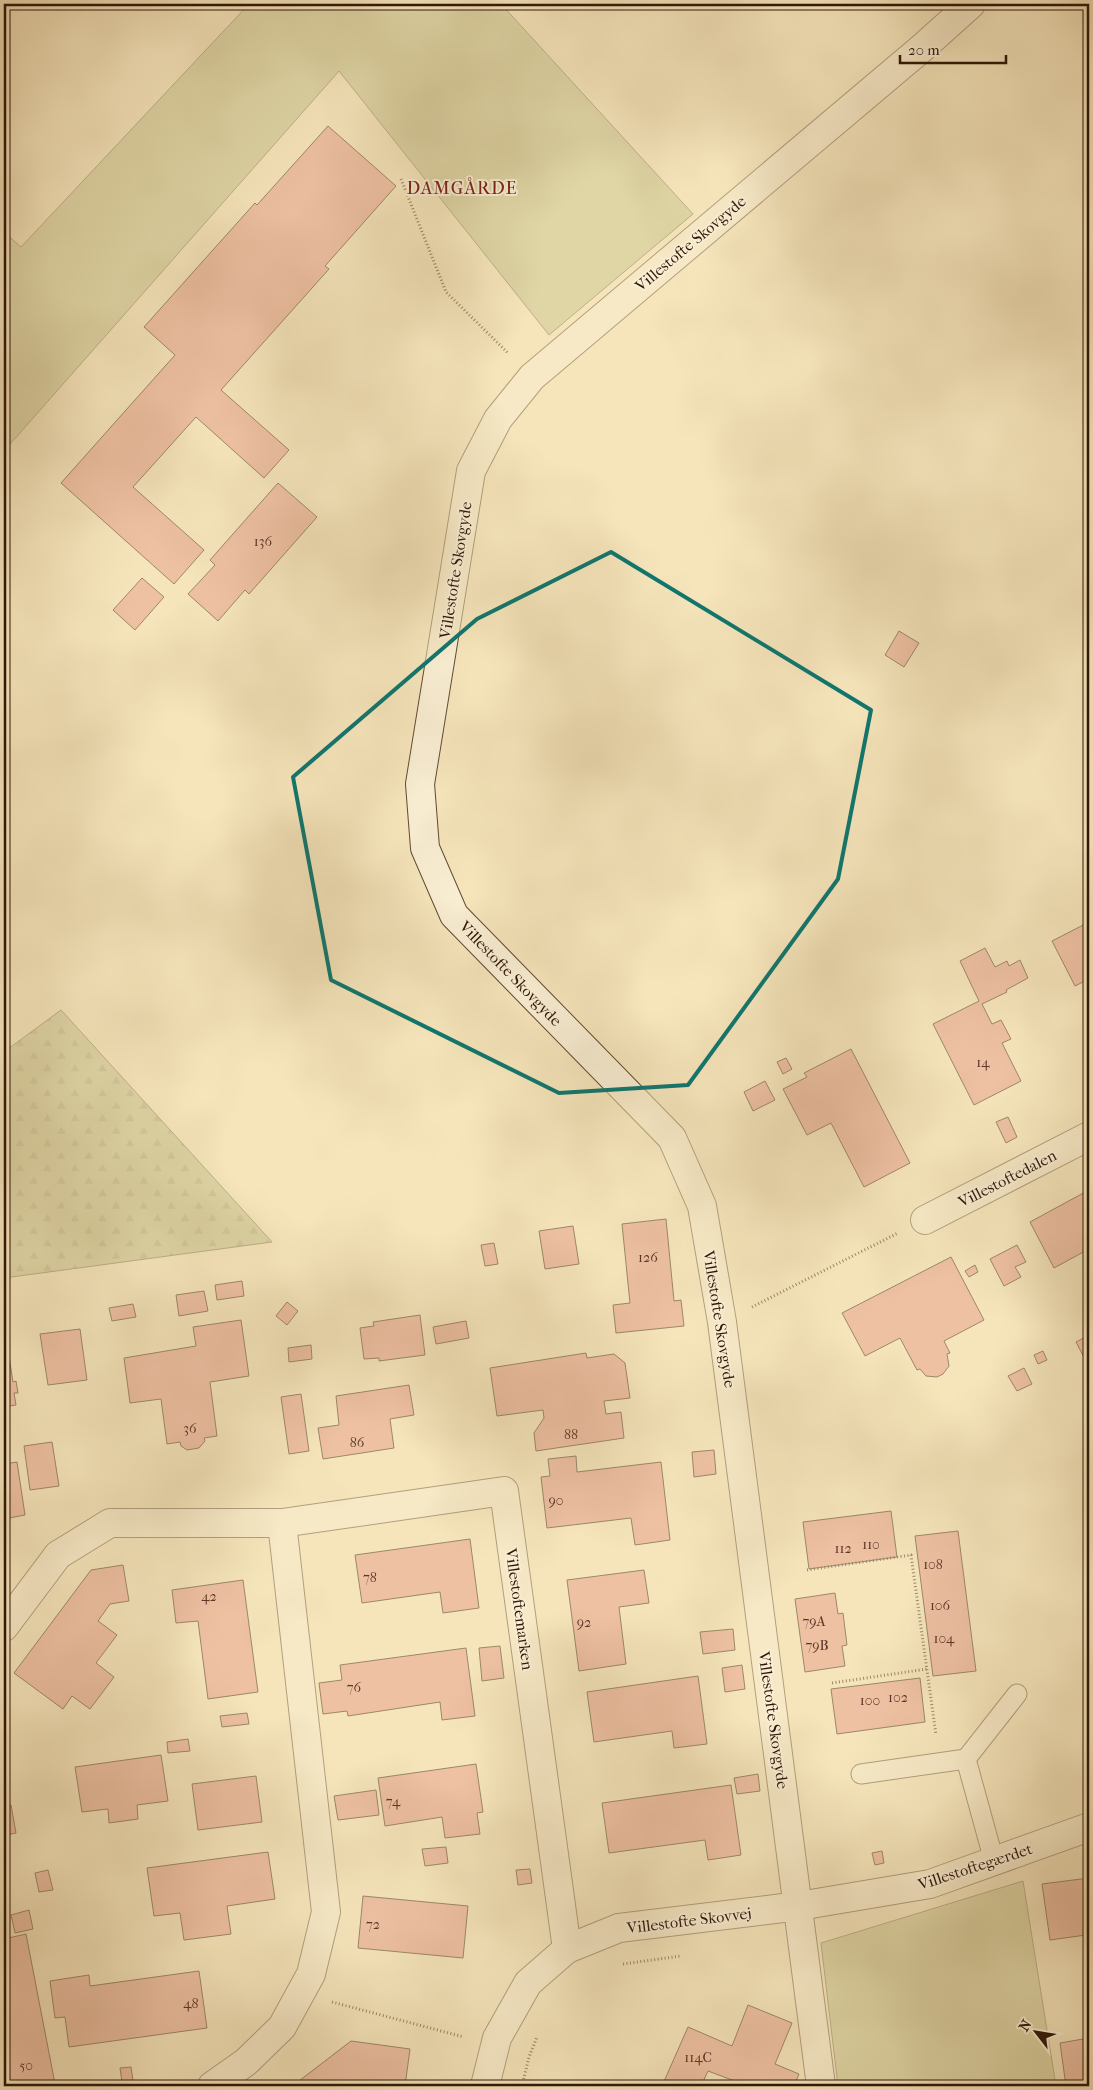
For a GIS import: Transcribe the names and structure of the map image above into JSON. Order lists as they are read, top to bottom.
{
  "streets": {
    "street": [
      "Villestofte Skovgyde",
      "Villestoftedalen",
      "Villestoftemarken",
      "Villestoftegærdet",
      "Villestofte Skovvej"
    ]
  },
  "crossings": [
    ["Villestofte Skovgyde", "Villestoftegærdet"],
    ["Villestofte Skovgyde", "Villestofte Skovvej"],
    ["Villestoftemarken", "Villestofte Skovvej"],
    ["Villestoftegærdet", "Villestofte Skovvej"]
  ],
  "districts": ["DAMGÅRDE"],
  "house_numbers": [
    "136",
    "14",
    "126",
    "36",
    "88",
    "86",
    "90",
    "110",
    "112",
    "108",
    "78",
    "42",
    "106",
    "79A",
    "92",
    "104",
    "79B",
    "76",
    "102",
    "100",
    "74",
    "72",
    "48",
    "114C",
    "50"
  ],
  "scale_bar": "20 m",
  "north": "top left"
}
